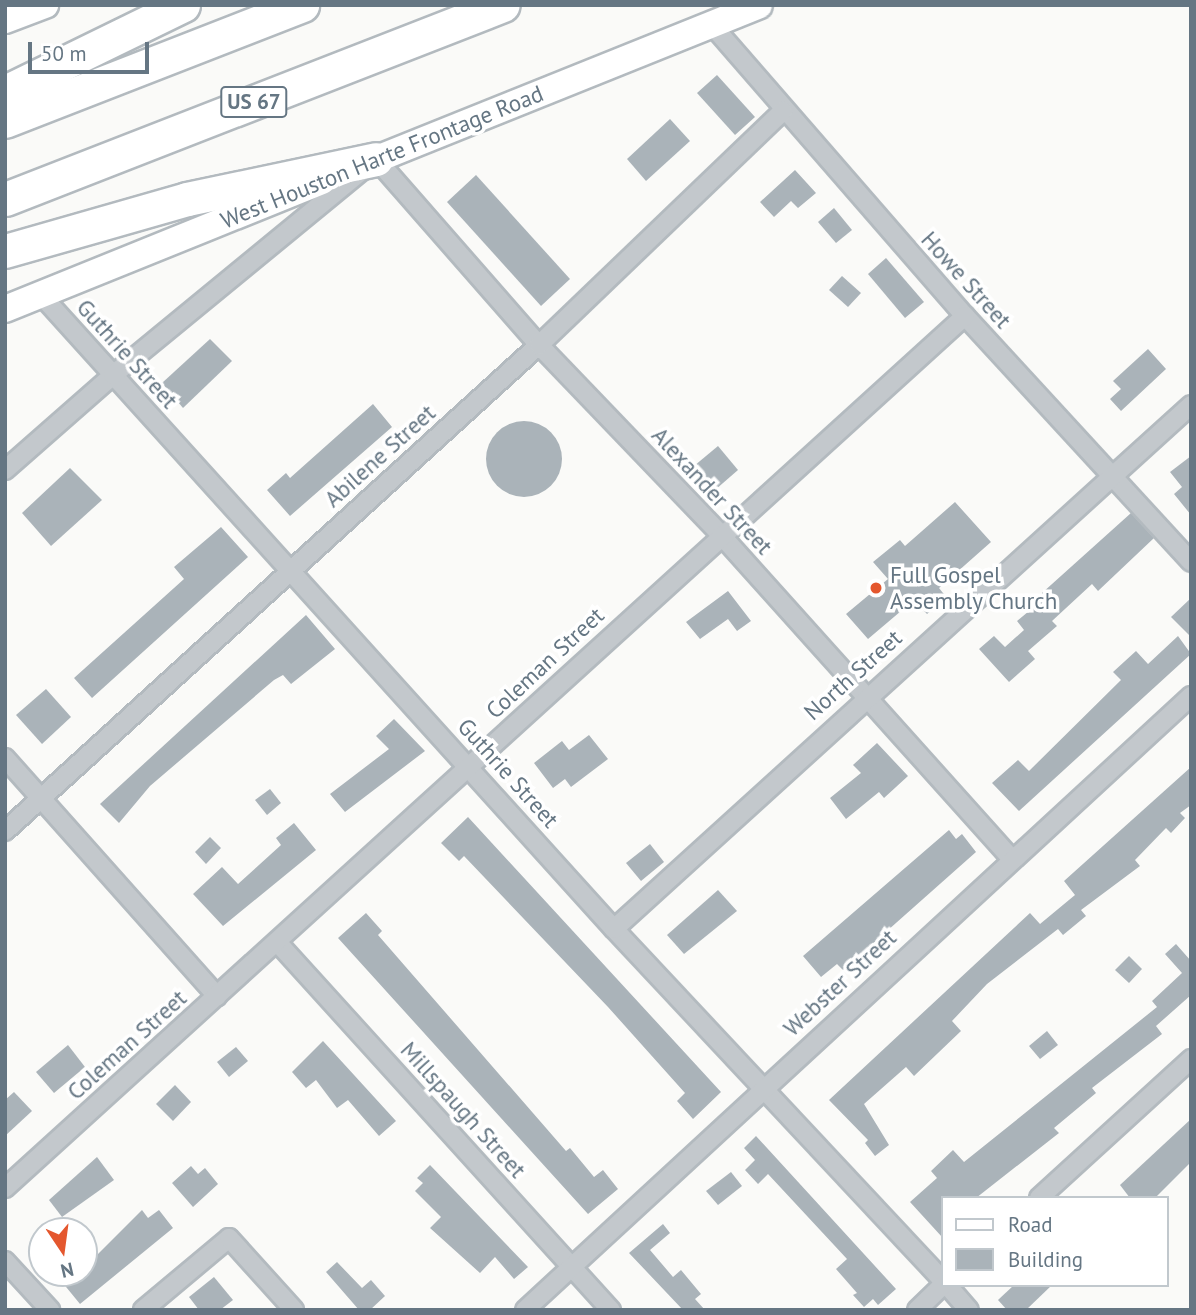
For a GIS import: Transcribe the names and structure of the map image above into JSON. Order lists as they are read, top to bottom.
{
  "streets": {
    "highway": ["US 67"],
    "main road": ["West Houston Harte Frontage Road"],
    "street": [
      "Howe Street",
      "Guthrie Street",
      "Abilene Street",
      "Alexander Street",
      "Coleman Street",
      "North Street",
      "Webster Street",
      "Millspaugh Street"
    ]
  },
  "crossings": [
    ["West Houston Harte Frontage Road", "Howe Street"],
    ["West Houston Harte Frontage Road", "Guthrie Street"],
    ["West Houston Harte Frontage Road", "Alexander Street"],
    ["Howe Street", "Abilene Street"],
    ["Howe Street", "Coleman Street"],
    ["Howe Street", "North Street"],
    ["Guthrie Street", "Abilene Street"],
    ["Guthrie Street", "Coleman Street"],
    ["Guthrie Street", "North Street"],
    ["Guthrie Street", "Webster Street"],
    ["Abilene Street", "Alexander Street"],
    ["Alexander Street", "Coleman Street"],
    ["Alexander Street", "North Street"],
    ["Alexander Street", "Webster Street"],
    ["Coleman Street", "Millspaugh Street"],
    ["Webster Street", "Millspaugh Street"]
  ],
  "places": ["Full Gospel Assembly Church"],
  "legend": ["Road", "Building"],
  "scale_bar": "50 m",
  "north": "bottom"
}
